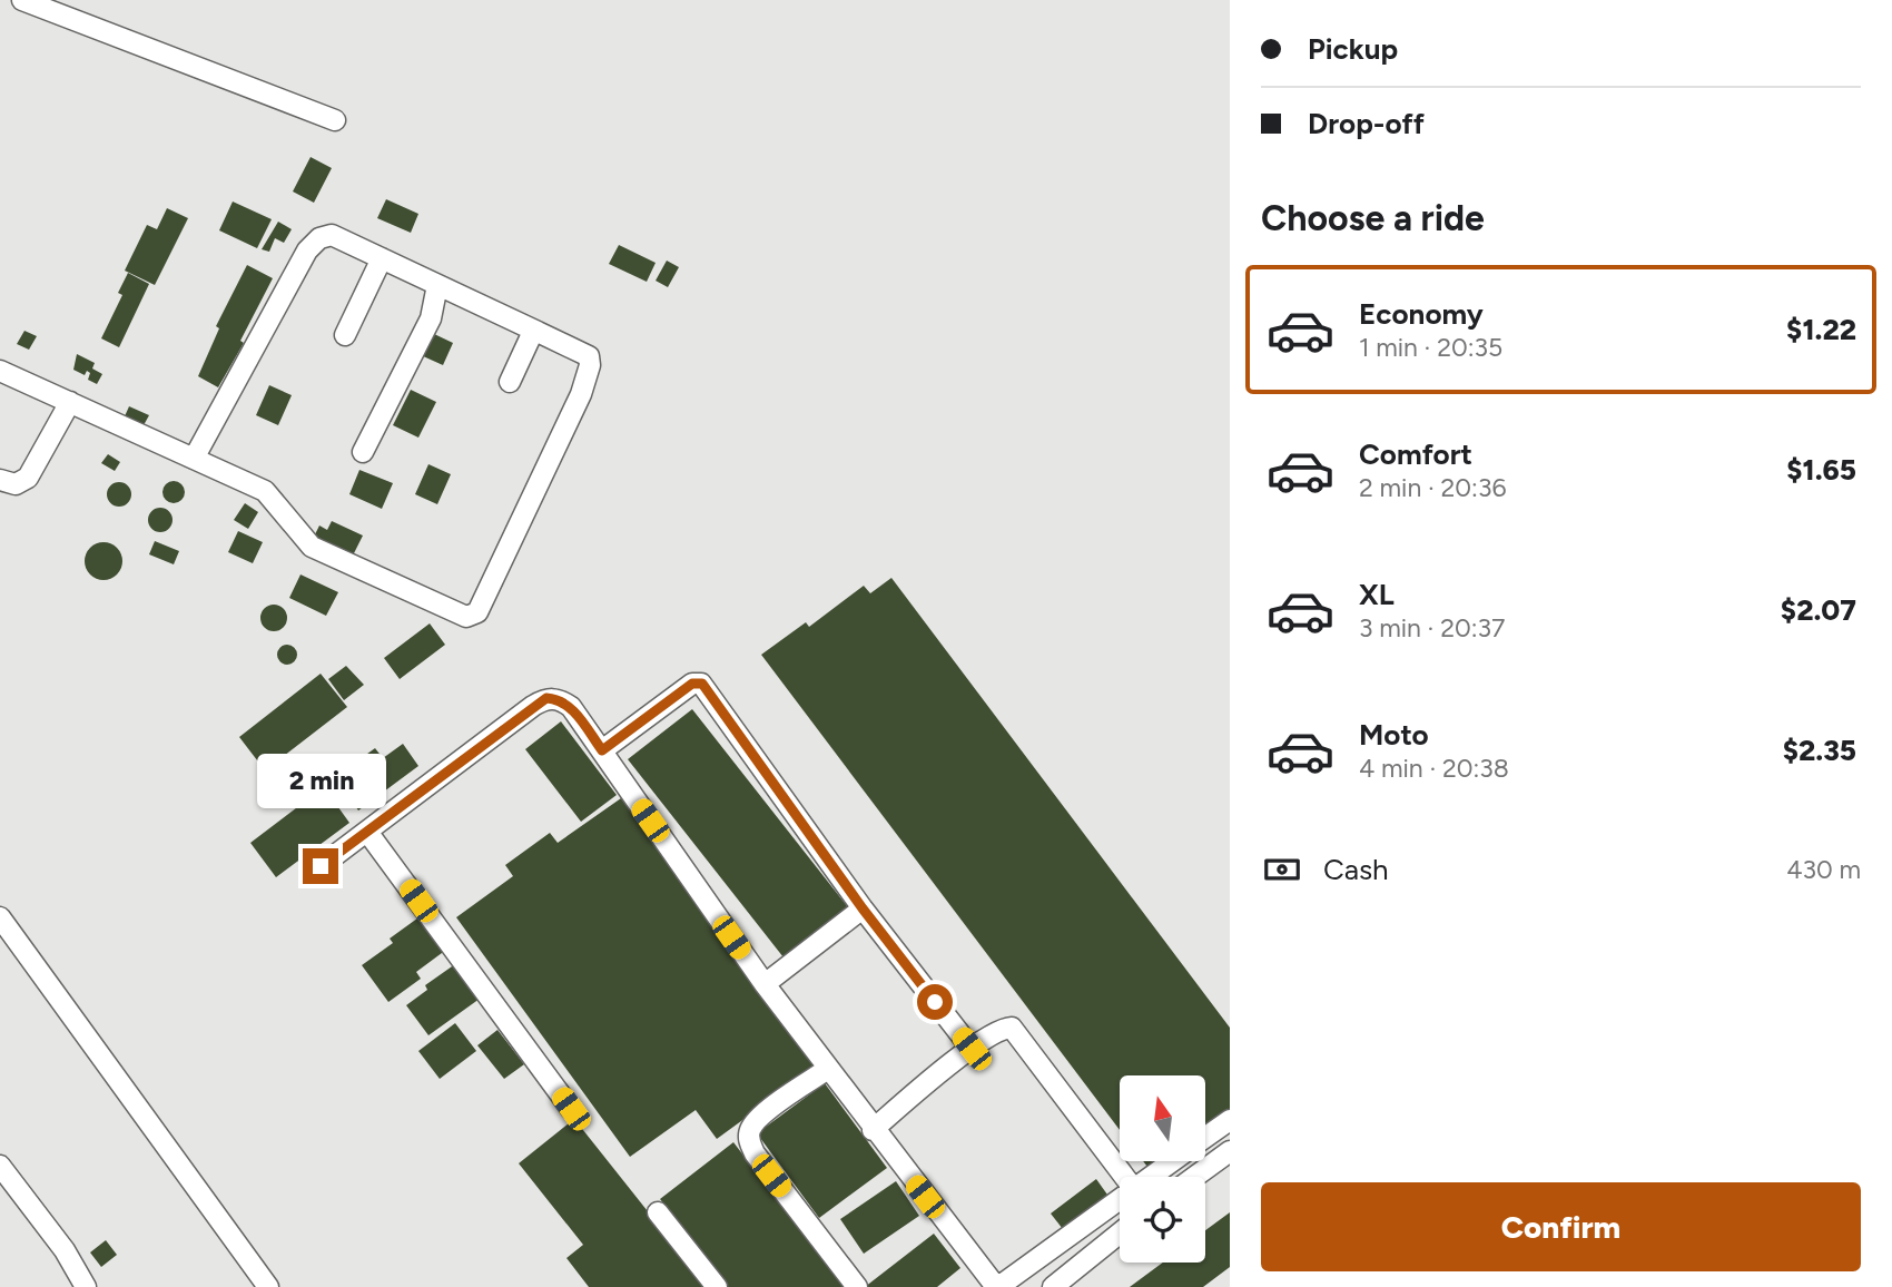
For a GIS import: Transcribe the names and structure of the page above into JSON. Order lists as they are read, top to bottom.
{
  "north": "top",
  "page": {
    "banner": ["Pickup", "Drop-off"],
    "heading": "Choose a ride",
    "list": [
      {
        "name": "Economy",
        "note": "1 min · 20:35",
        "value": "$1.22"
      },
      {
        "name": "Comfort",
        "note": "2 min · 20:36",
        "value": "$1.65"
      },
      {
        "name": "XL",
        "note": "3 min · 20:37",
        "value": "$2.07"
      },
      {
        "name": "Moto",
        "note": "4 min · 20:38",
        "value": "$2.35"
      }
    ],
    "bubble": "2 min",
    "pay": ["Cash", "430 m"],
    "buttons": "Confirm"
  }
}
